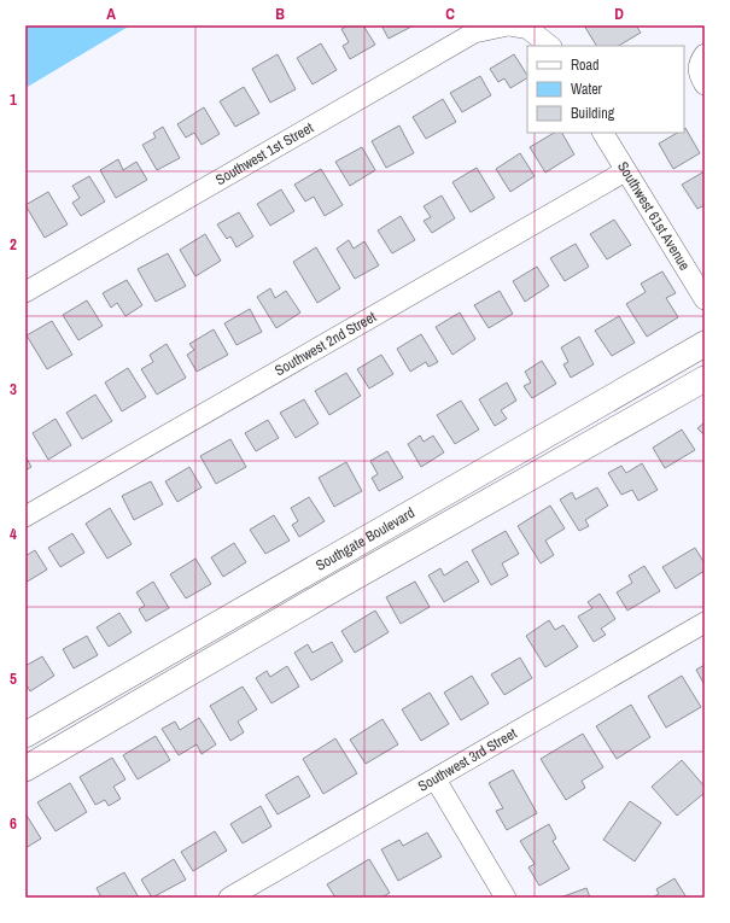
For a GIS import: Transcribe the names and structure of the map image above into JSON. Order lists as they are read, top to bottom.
{
  "streets": {
    "main road": ["Southgate Boulevard"],
    "street": [
      "Southwest 1st Street",
      "Southwest 61st Avenue",
      "Southwest 2nd Street",
      "Southwest 3rd Street"
    ]
  },
  "crossings": [
    ["Southwest 61st Avenue", "Southwest 2nd Street"]
  ],
  "legend": ["Road", "Water", "Building"],
  "grid": {
    "columns": [
      "A",
      "B",
      "C",
      "D"
    ],
    "rows": [
      "1",
      "2",
      "3",
      "4",
      "5",
      "6"
    ]
  }
}
